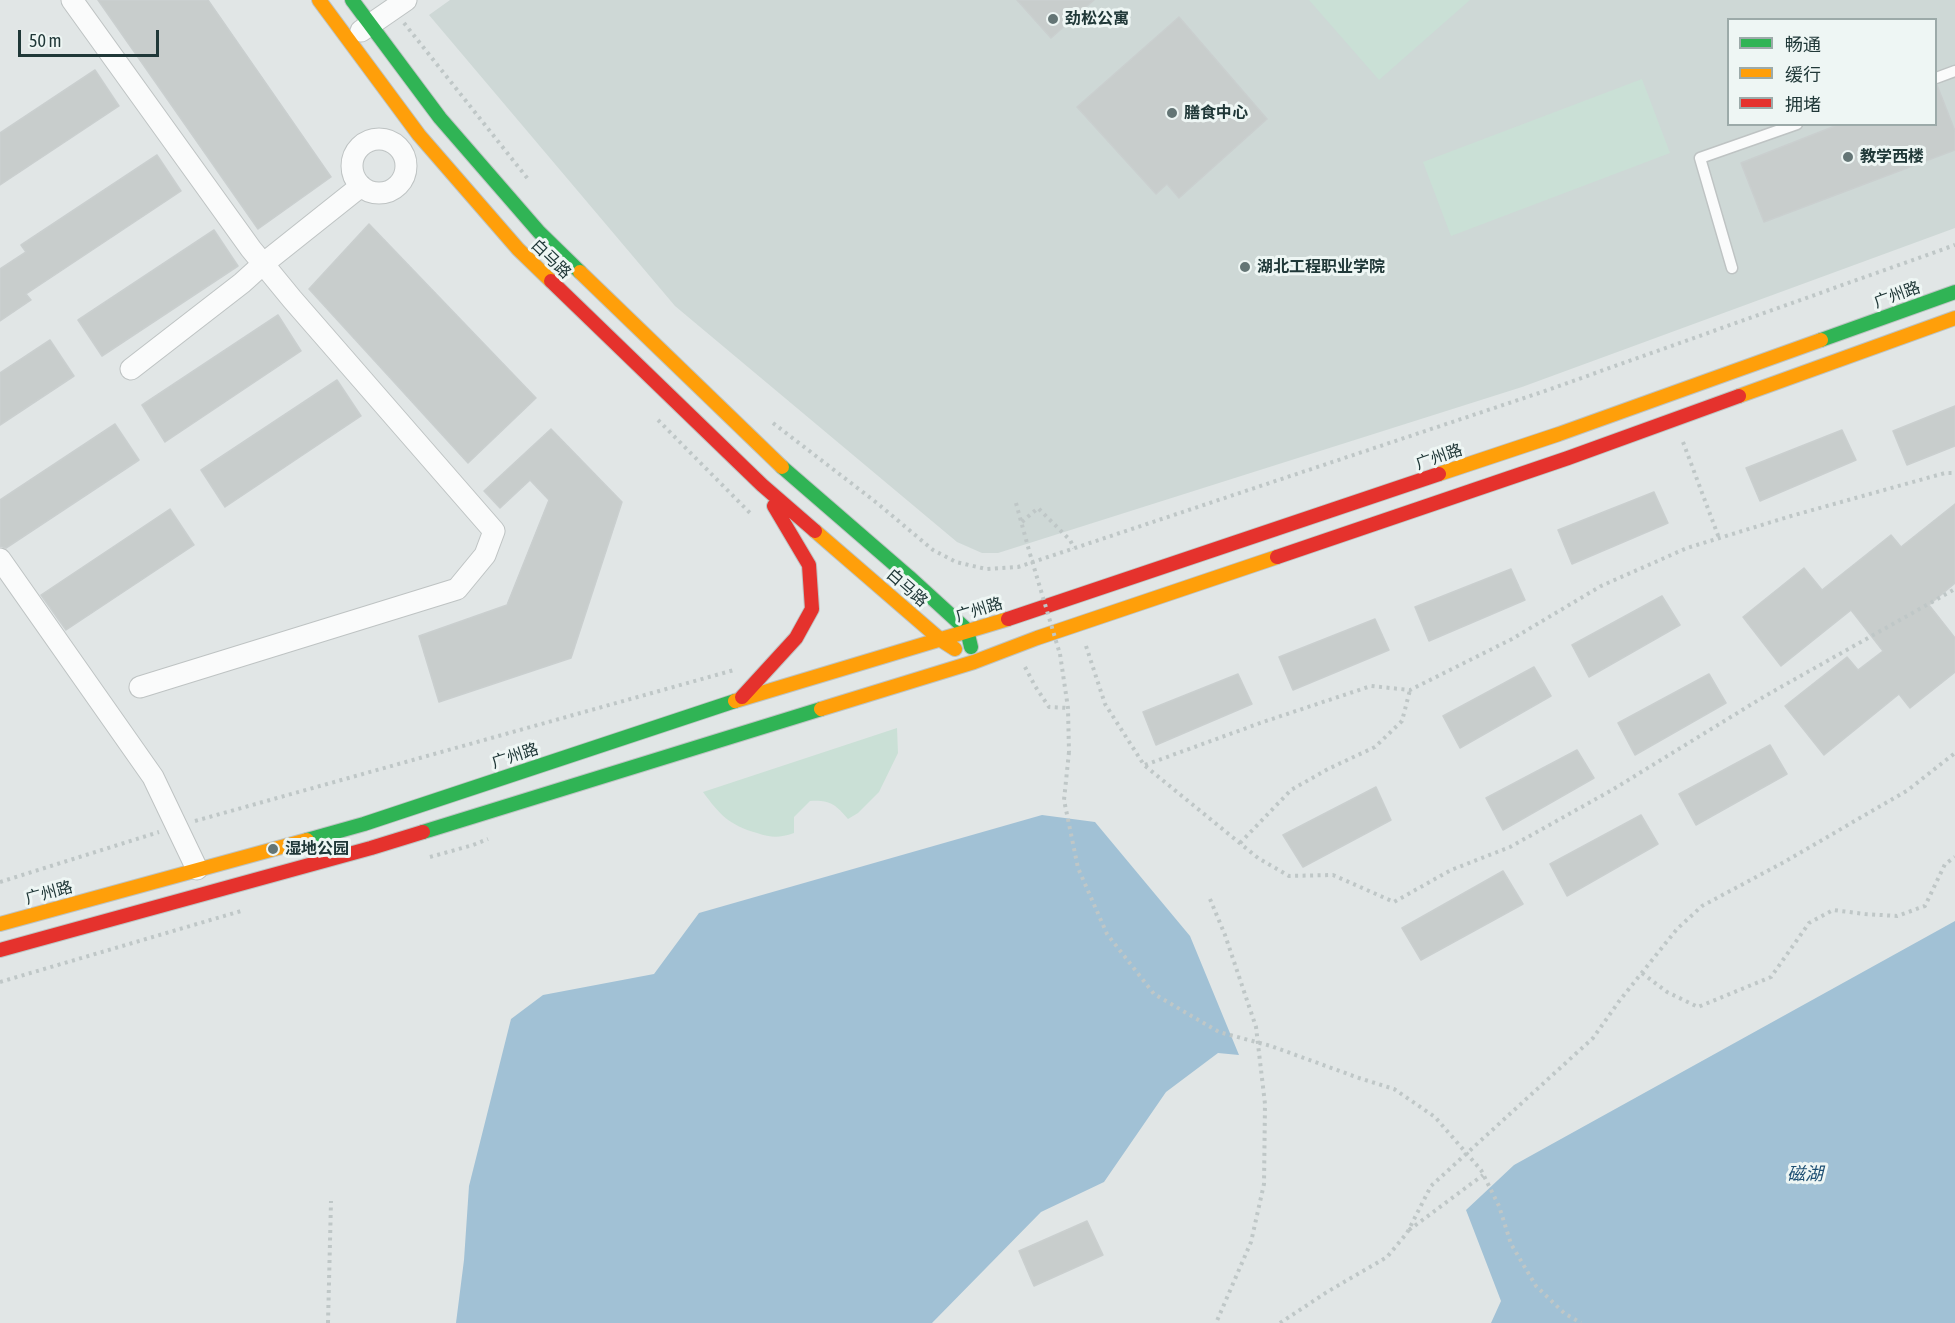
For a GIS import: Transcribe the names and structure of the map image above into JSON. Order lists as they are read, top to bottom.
{
  "streets": {
    "main road": ["白马路", "广州路"]
  },
  "crossings": [
    ["白马路", "广州路"]
  ],
  "water": ["磁湖"],
  "places": [
    "劲松公寓",
    "膳食中心",
    "教学西楼",
    "湖北工程职业学院",
    "湿地公园"
  ],
  "legend": ["畅通", "缓行", "拥堵"],
  "scale_bar": "50 m"
}
